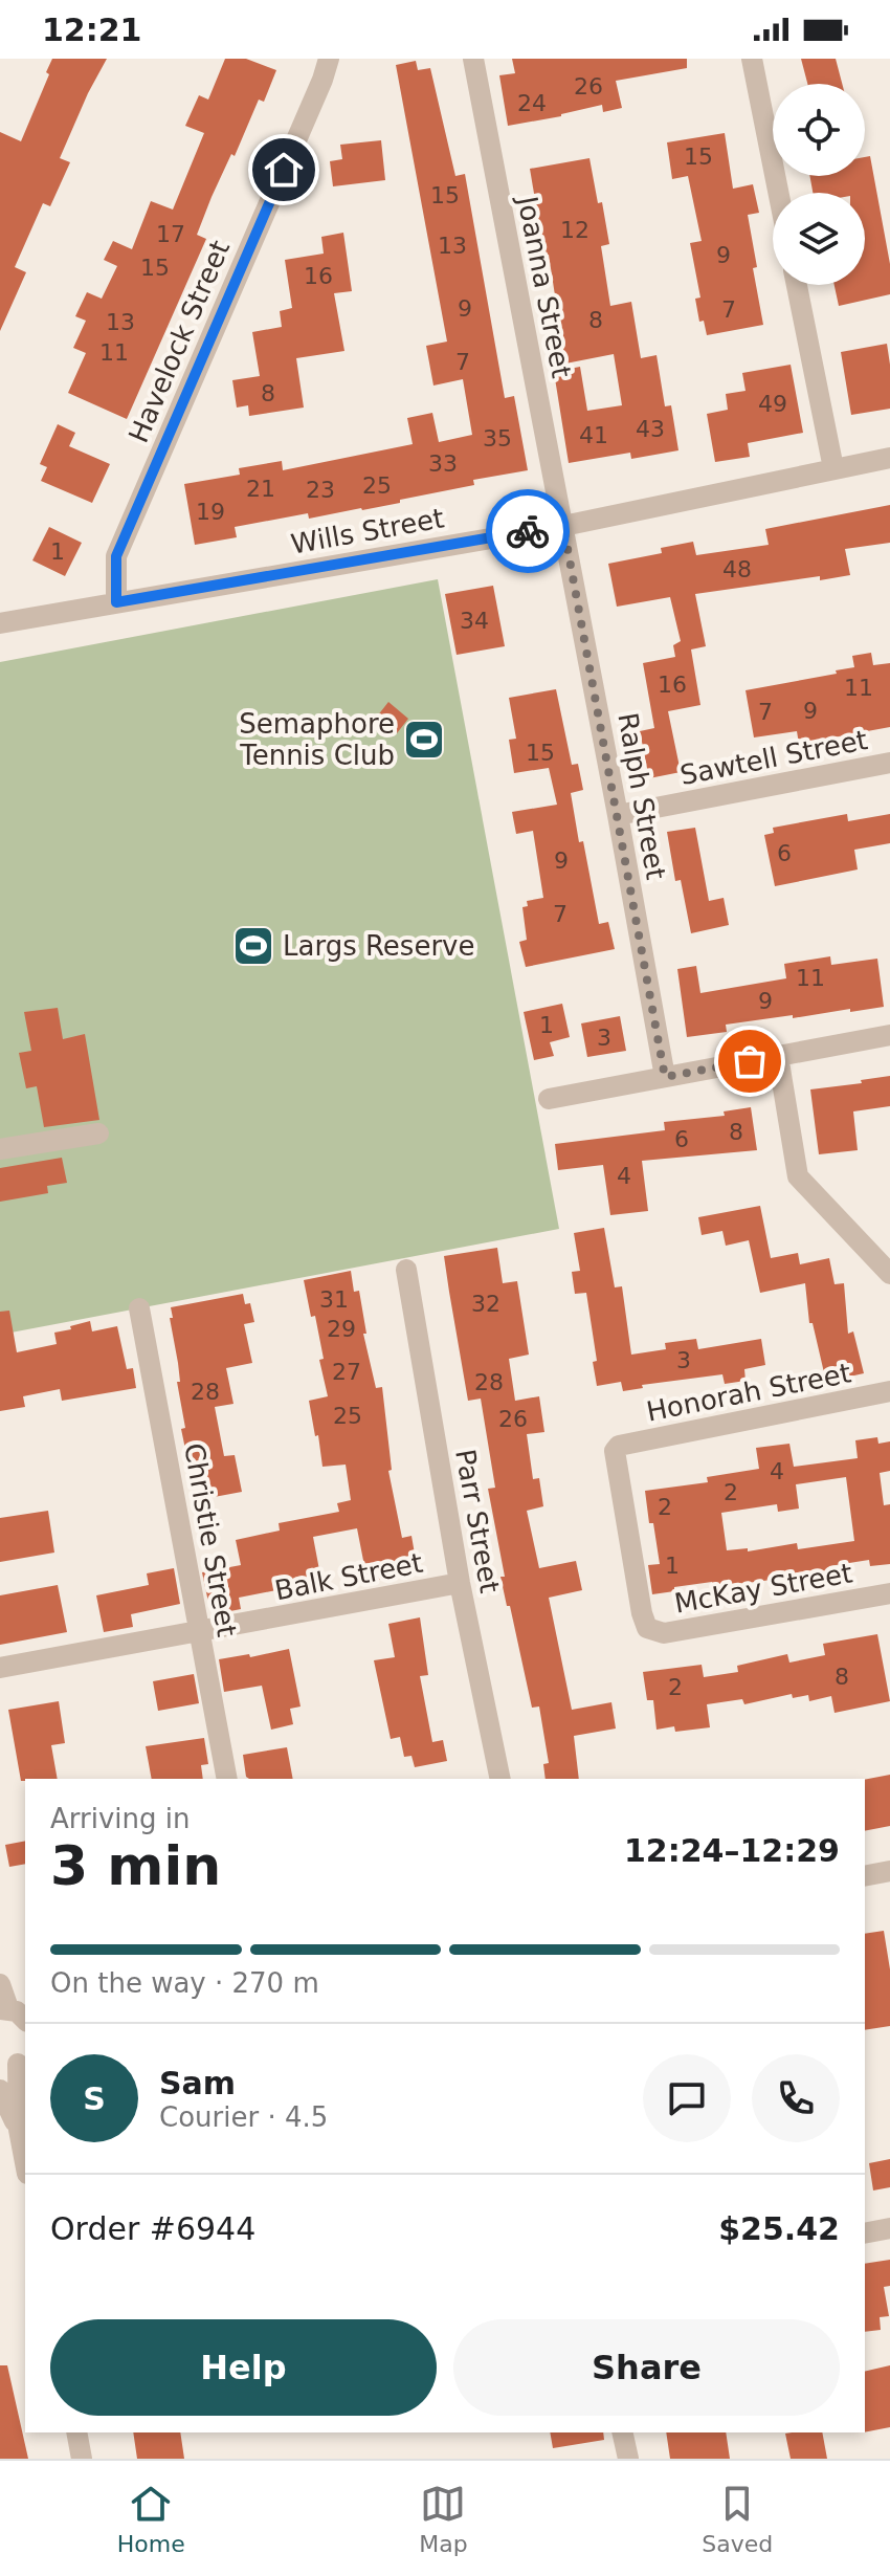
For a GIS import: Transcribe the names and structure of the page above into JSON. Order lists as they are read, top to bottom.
{
  "streets": {
    "street": [
      "Joanna Street",
      "Havelock Street",
      "Wills Street",
      "Sawtell Street",
      "Ralph Street",
      "Honorah Street",
      "Parr Street",
      "Christie Street",
      "Balk Street",
      "McKay Street"
    ]
  },
  "crossings": [
    ["Joanna Street", "Wills Street"],
    ["Joanna Street", "Ralph Street"],
    ["Havelock Street", "Wills Street"],
    ["Wills Street", "Ralph Street"],
    ["Sawtell Street", "Ralph Street"],
    ["Honorah Street", "McKay Street"],
    ["Parr Street", "Balk Street"],
    ["Christie Street", "Balk Street"]
  ],
  "places": {
    "sports": ["Semaphore Tennis Club", "Largs Reserve"]
  },
  "house_numbers": [
    "26",
    "24",
    "15",
    "15",
    "12",
    "17",
    "13",
    "9",
    "15",
    "16",
    "9",
    "7",
    "8",
    "13",
    "11",
    "7",
    "8",
    "49",
    "43",
    "41",
    "35",
    "33",
    "25",
    "21",
    "23",
    "19",
    "1",
    "48",
    "34",
    "16",
    "11",
    "9",
    "7",
    "15",
    "6",
    "9",
    "7",
    "11",
    "9",
    "1",
    "3",
    "8",
    "6",
    "4",
    "31",
    "32",
    "29",
    "3",
    "27",
    "28",
    "28",
    "25",
    "26",
    "4",
    "2",
    "2",
    "1",
    "8",
    "2"
  ],
  "page": {
    "status": "12:21",
    "heading": ["3 min", "Arriving in", "12:24–12:29"],
    "panel": [
      "Sam",
      "Courier · 4.5",
      "Order #6944",
      "$25.42"
    ],
    "bar": "On the way · 270 m",
    "round": "S",
    "buttons": ["Help", "Share"],
    "tabs": ["Home", "Map", "Saved"]
  }
}
